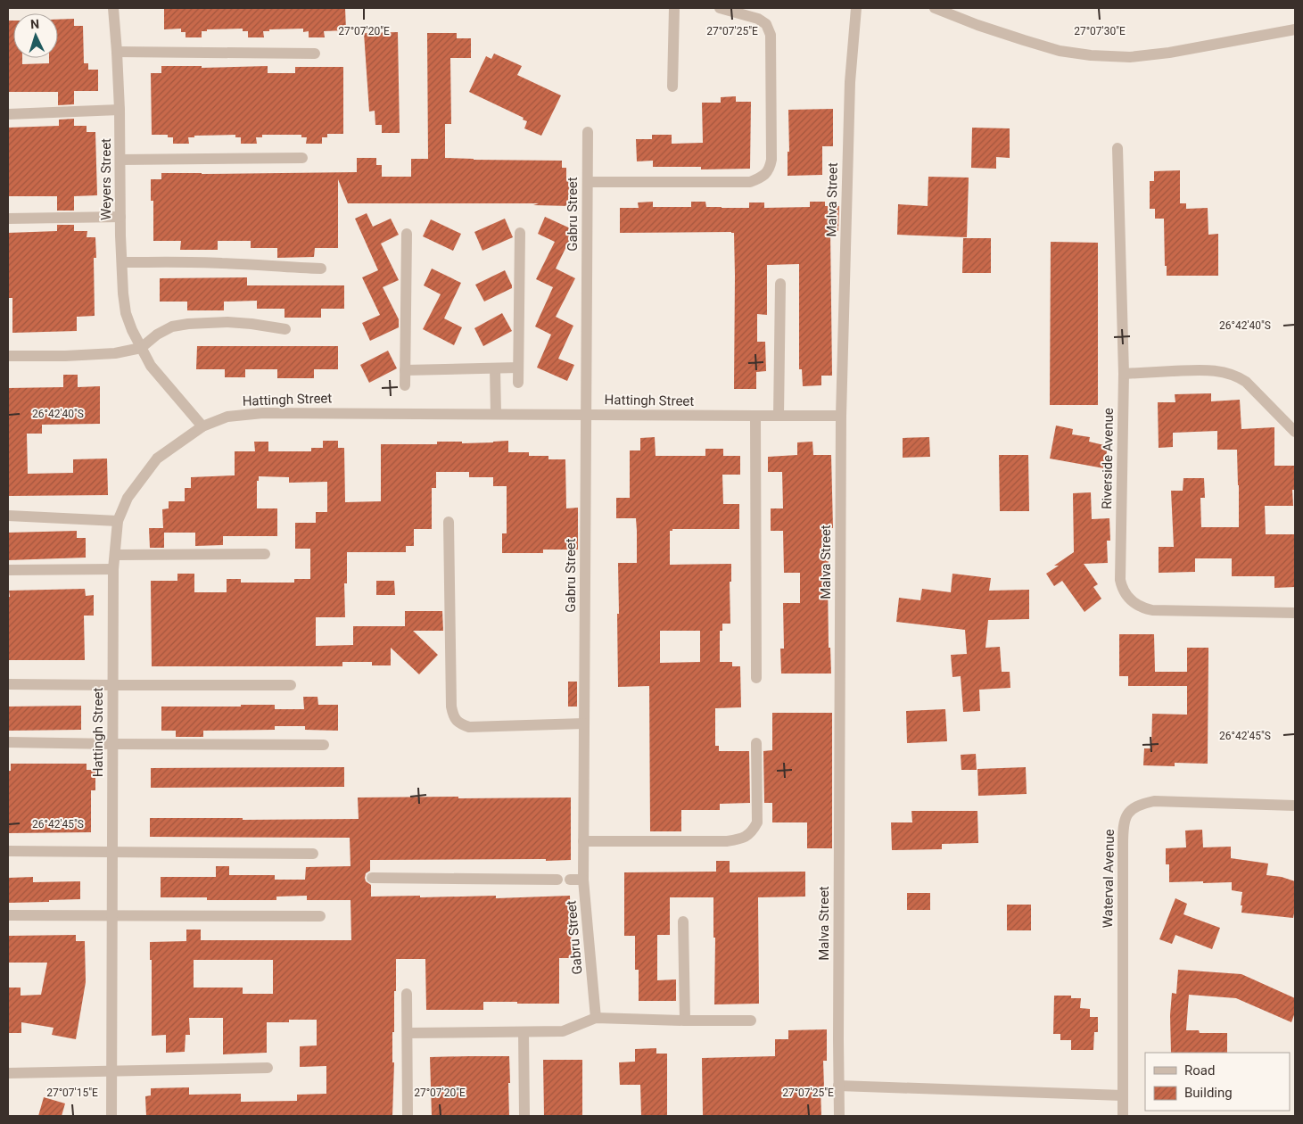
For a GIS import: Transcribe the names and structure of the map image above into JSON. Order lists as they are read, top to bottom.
{
  "streets": {
    "street": [
      "Weyers Street",
      "Malva Street",
      "Gabru Street",
      "Hattingh Street",
      "Riverside Avenue",
      "Waterval Avenue"
    ]
  },
  "crossings": [
    ["Weyers Street", "Hattingh Street"],
    ["Malva Street", "Hattingh Street"],
    ["Gabru Street", "Hattingh Street"]
  ],
  "legend": ["Road", "Building"],
  "north": "top",
  "coordinates": [
    "27°07'20\"E",
    "27°07'25\"E",
    "27°07'30\"E",
    "26°42'40\"S",
    "26°42'45\"S",
    "27°07'15\"E"
  ]
}
